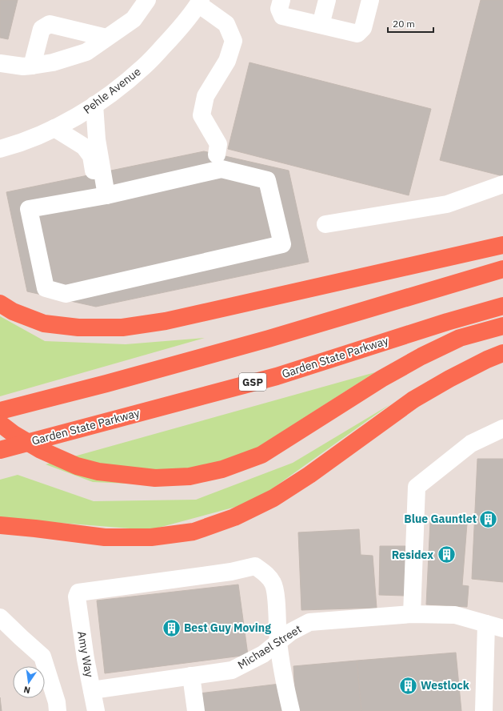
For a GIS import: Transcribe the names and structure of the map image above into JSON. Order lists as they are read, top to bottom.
{
  "streets": {
    "highway": ["Garden State Parkway", "GSP"],
    "street": ["Pehle Avenue", "Michael Street", "Amy Way"]
  },
  "crossings": [
    ["Michael Street", "Amy Way"]
  ],
  "places": {
    "building": [
      "Blue Gauntlet",
      "Residex",
      "Best Guy Moving",
      "Westlock"
    ]
  },
  "scale_bar": "20 m",
  "north": "bottom"
}
